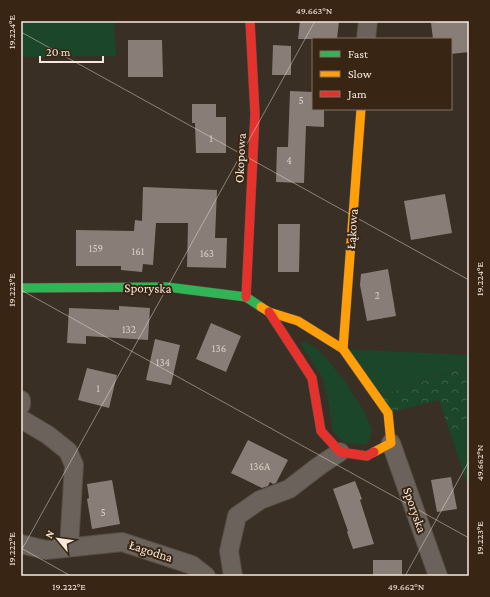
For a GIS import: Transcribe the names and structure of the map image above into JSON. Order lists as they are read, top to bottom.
{
  "streets": {
    "street": [
      "Okopowa",
      "Łąkowa",
      "Sporyska",
      "Łagodna"
    ]
  },
  "crossings": [
    ["Okopowa", "Sporyska"],
    ["Łąkowa", "Sporyska"]
  ],
  "house_numbers": [
    "5",
    "1",
    "4",
    "159",
    "161",
    "163",
    "2",
    "132",
    "136",
    "134",
    "1",
    "136A",
    "5"
  ],
  "legend": ["Fast", "Slow", "Jam"],
  "scale_bar": "20 m",
  "north": "top left",
  "coordinates": [
    "49.663°N",
    "19.224°E",
    "19.223°E",
    "49.662°N",
    "19.222°E"
  ]
}
